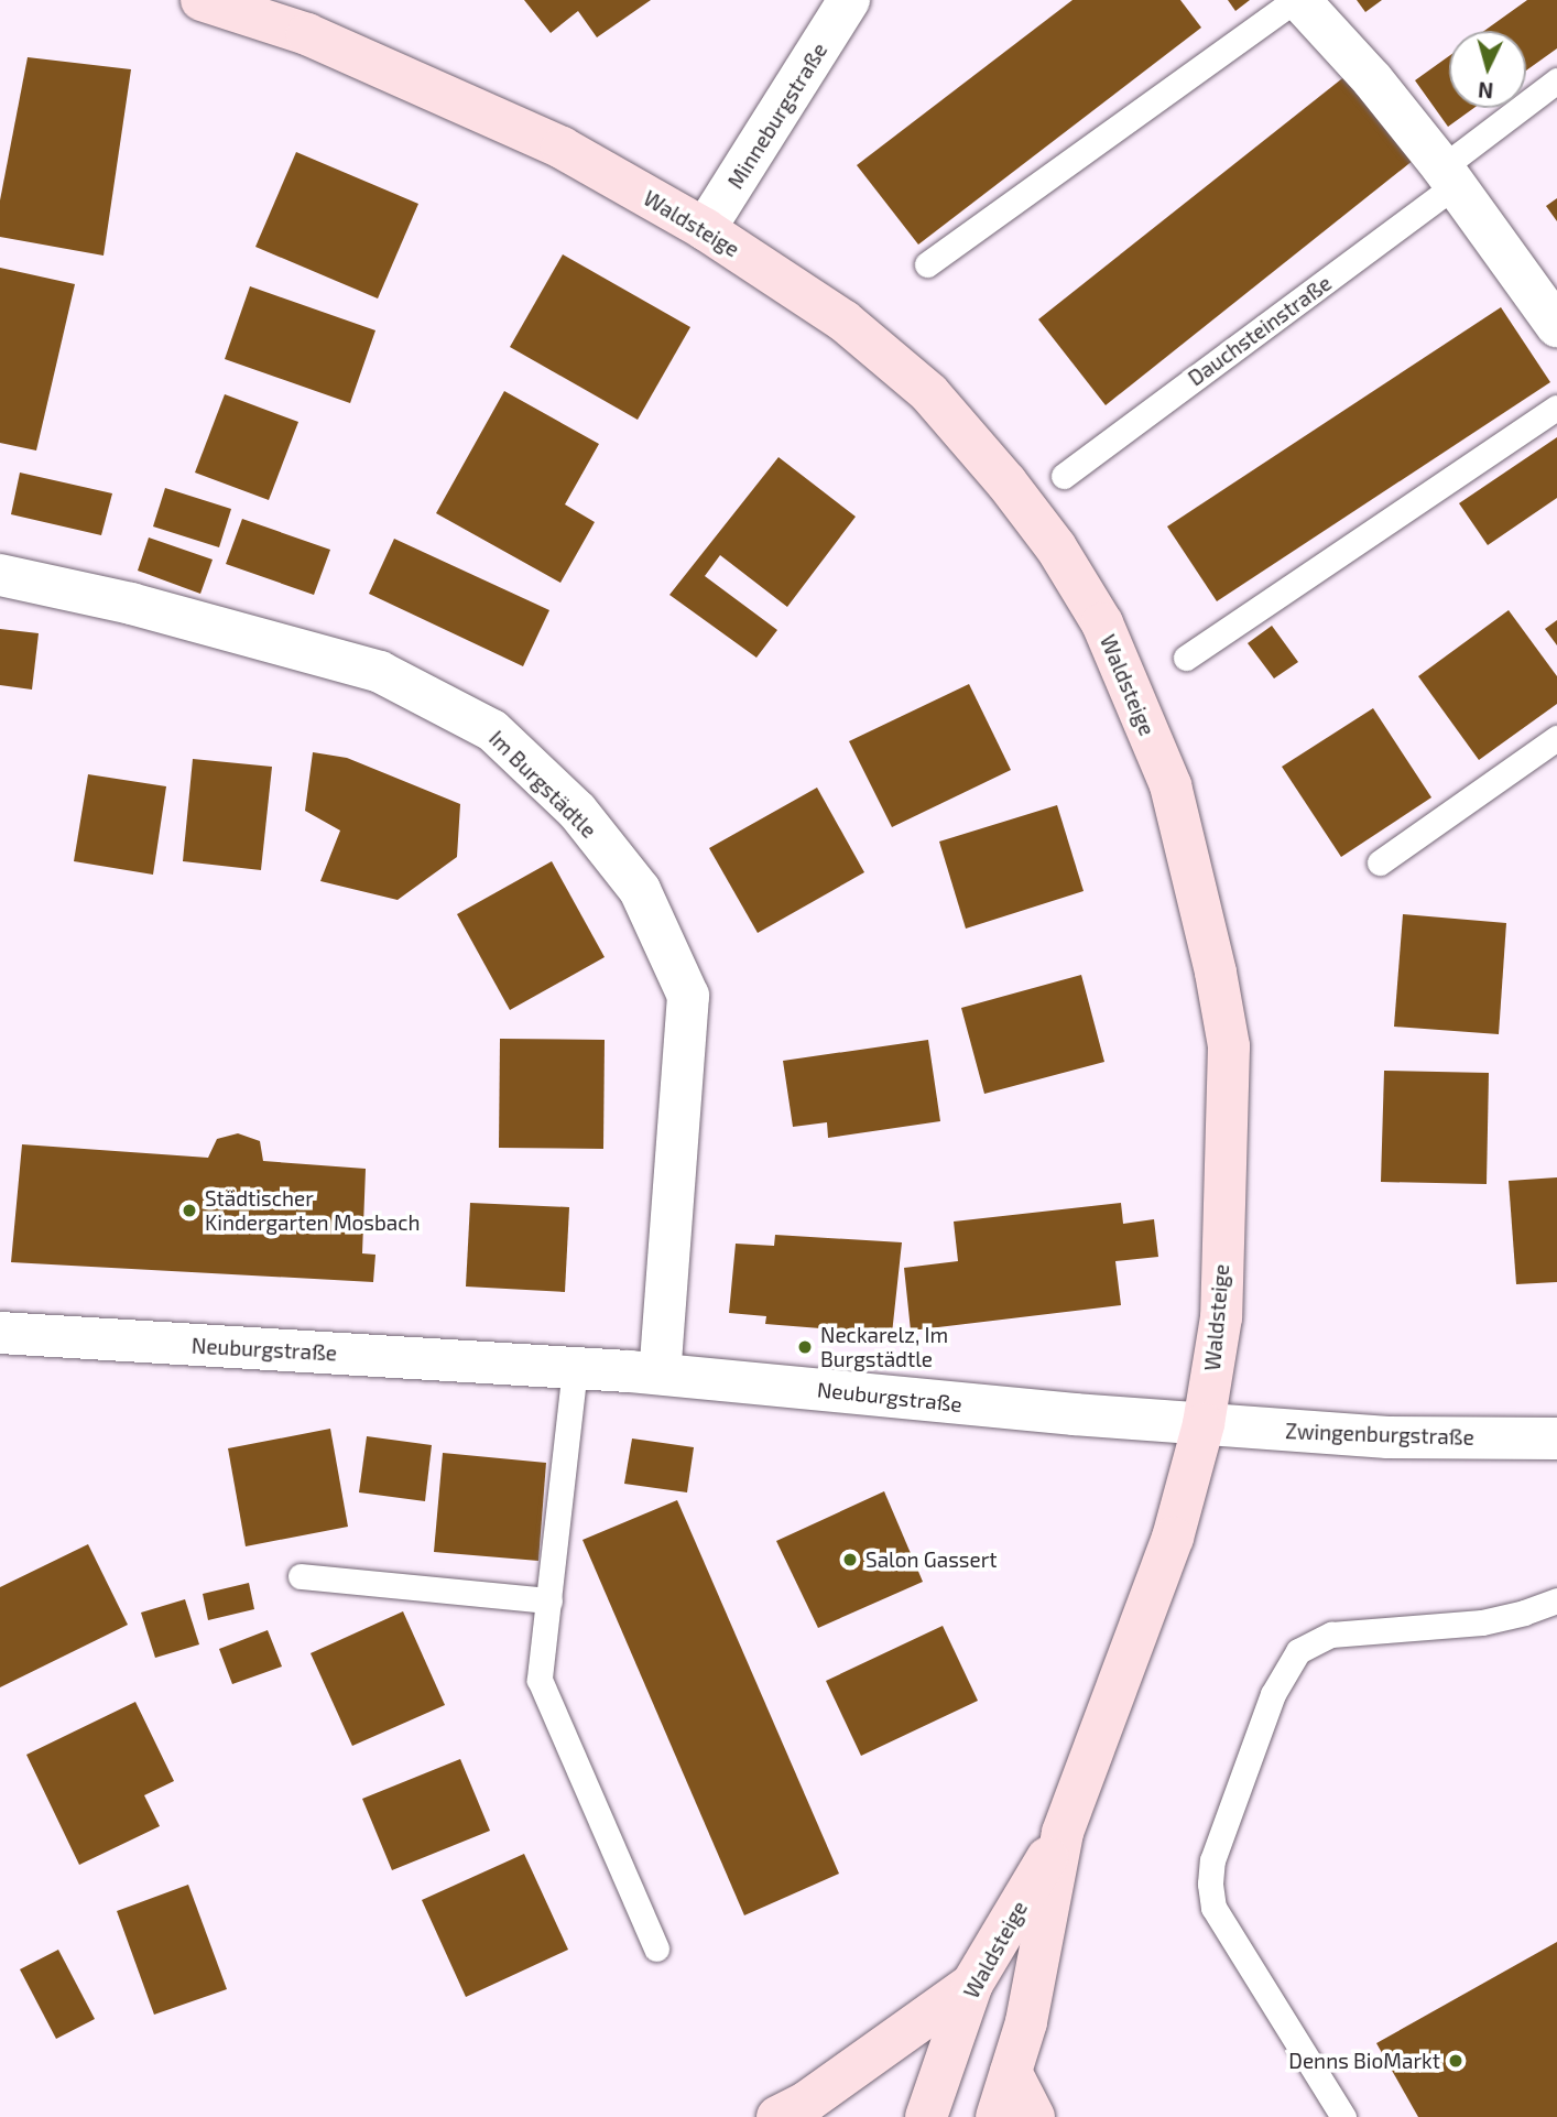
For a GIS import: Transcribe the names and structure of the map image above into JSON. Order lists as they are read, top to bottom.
{
  "streets": {
    "street": [
      "Minneburgstraße",
      "Waldsteige",
      "Im Burgstädtle",
      "Neuburgstraße",
      "Zwingenburgstraße"
    ],
    "lane": ["Dauchsteinstraße"]
  },
  "crossings": [
    ["Minneburgstraße", "Waldsteige"],
    ["Waldsteige", "Neuburgstraße"],
    ["Waldsteige", "Zwingenburgstraße"],
    ["Im Burgstädtle", "Neuburgstraße"],
    ["Neuburgstraße", "Zwingenburgstraße"]
  ],
  "places": [
    "Städtischer Kindergarten Mosbach",
    "Neckarelz, Im Burgstädtle",
    "Salon Gassert",
    "Denns BioMarkt"
  ],
  "north": "bottom"
}
